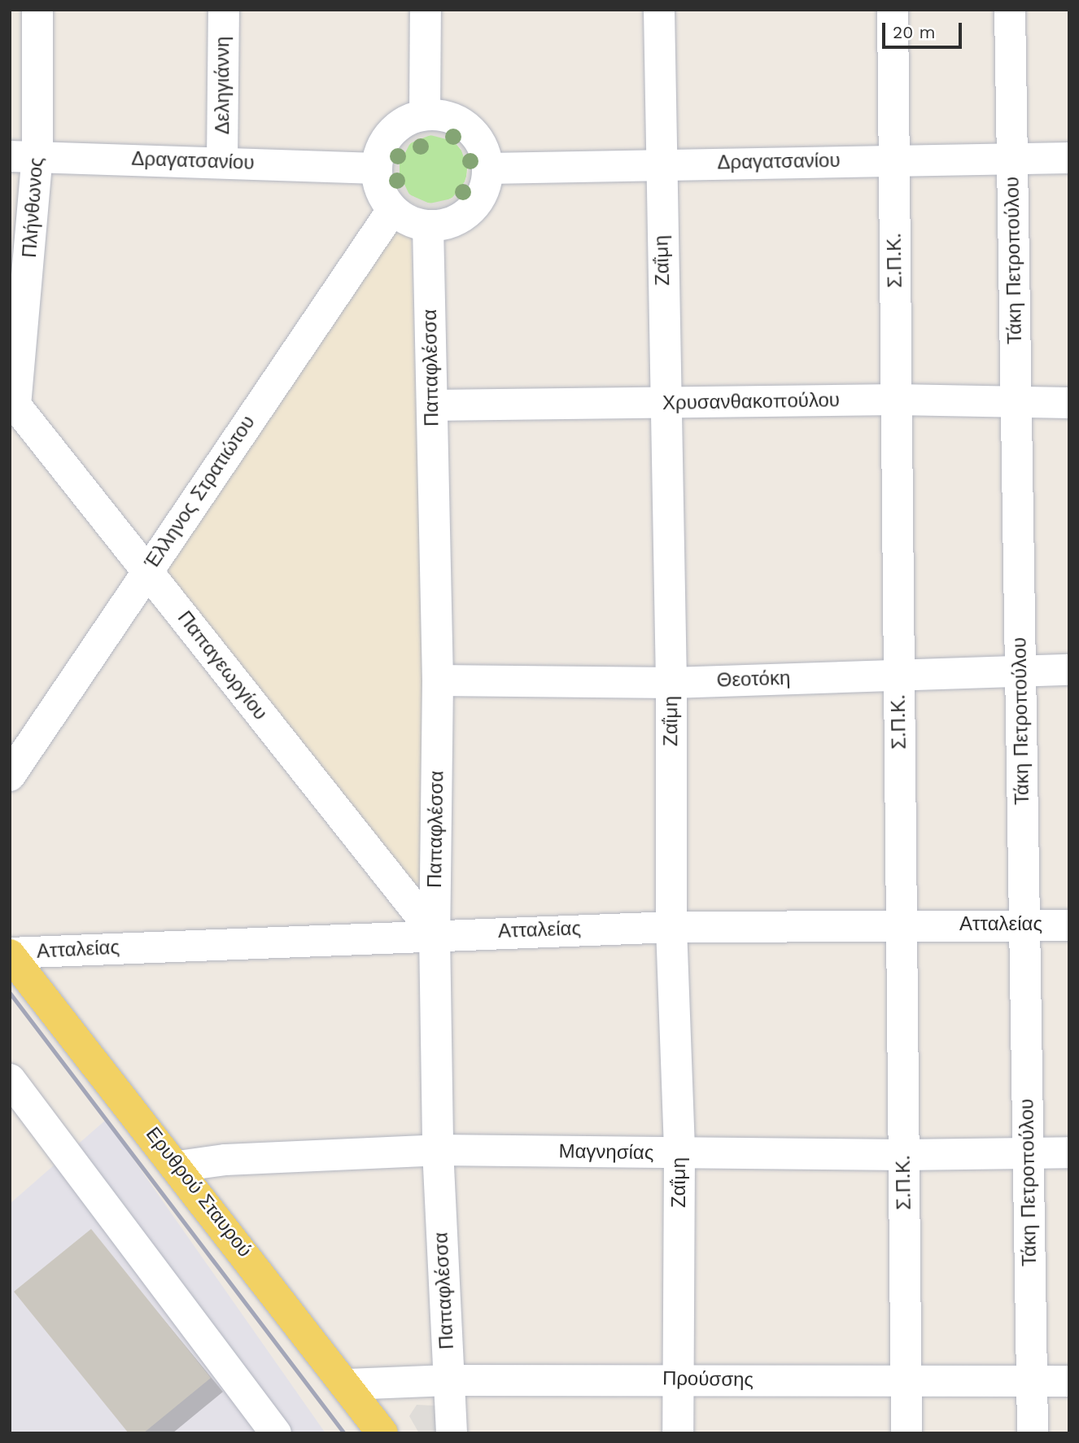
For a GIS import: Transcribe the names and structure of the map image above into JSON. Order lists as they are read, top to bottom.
{
  "streets": {
    "main road": ["Ερυθρού Σταυρού"],
    "street": [
      "Δεληγιάννη",
      "Δραγατσανίου",
      "Πλήνθωνος",
      "Ζαΐμη",
      "Σ.Π.Κ.",
      "Τάκη Πετροπούλου",
      "Παπαφλέσσα",
      "Χρυσανθακοπούλου",
      "Έλληνος Στρατιώτου",
      "Παπαγεωργίου",
      "Θεοτόκη",
      "Ατταλείας",
      "Μαγνησίας",
      "Προύσσης"
    ]
  },
  "crossings": [
    ["Δεληγιάννη", "Δραγατσανίου"],
    ["Δραγατσανίου", "Πλήνθωνος"],
    ["Δραγατσανίου", "Ζαΐμη"],
    ["Δραγατσανίου", "Σ.Π.Κ."],
    ["Δραγατσανίου", "Τάκη Πετροπούλου"],
    ["Δραγατσανίου", "Παπαφλέσσα"],
    ["Δραγατσανίου", "Έλληνος Στρατιώτου"],
    ["Πλήνθωνος", "Παπαγεωργίου"],
    ["Ζαΐμη", "Χρυσανθακοπούλου"],
    ["Ζαΐμη", "Θεοτόκη"],
    ["Ζαΐμη", "Ατταλείας"],
    ["Ζαΐμη", "Μαγνησίας"],
    ["Ζαΐμη", "Προύσσης"],
    ["Σ.Π.Κ.", "Χρυσανθακοπούλου"],
    ["Σ.Π.Κ.", "Θεοτόκη"],
    ["Σ.Π.Κ.", "Ατταλείας"],
    ["Σ.Π.Κ.", "Μαγνησίας"],
    ["Σ.Π.Κ.", "Προύσσης"],
    ["Τάκη Πετροπούλου", "Χρυσανθακοπούλου"],
    ["Τάκη Πετροπούλου", "Θεοτόκη"],
    ["Τάκη Πετροπούλου", "Ατταλείας"],
    ["Τάκη Πετροπούλου", "Μαγνησίας"],
    ["Τάκη Πετροπούλου", "Προύσσης"],
    ["Παπαφλέσσα", "Χρυσανθακοπούλου"],
    ["Παπαφλέσσα", "Έλληνος Στρατιώτου"],
    ["Παπαφλέσσα", "Παπαγεωργίου"],
    ["Παπαφλέσσα", "Θεοτόκη"],
    ["Παπαφλέσσα", "Ατταλείας"],
    ["Παπαφλέσσα", "Μαγνησίας"],
    ["Παπαφλέσσα", "Προύσσης"],
    ["Έλληνος Στρατιώτου", "Παπαγεωργίου"],
    ["Παπαγεωργίου", "Ατταλείας"],
    ["Ατταλείας", "Ερυθρού Σταυρού"],
    ["Μαγνησίας", "Ερυθρού Σταυρού"],
    ["Ερυθρού Σταυρού", "Προύσσης"]
  ],
  "scale_bar": "20 m"
}
